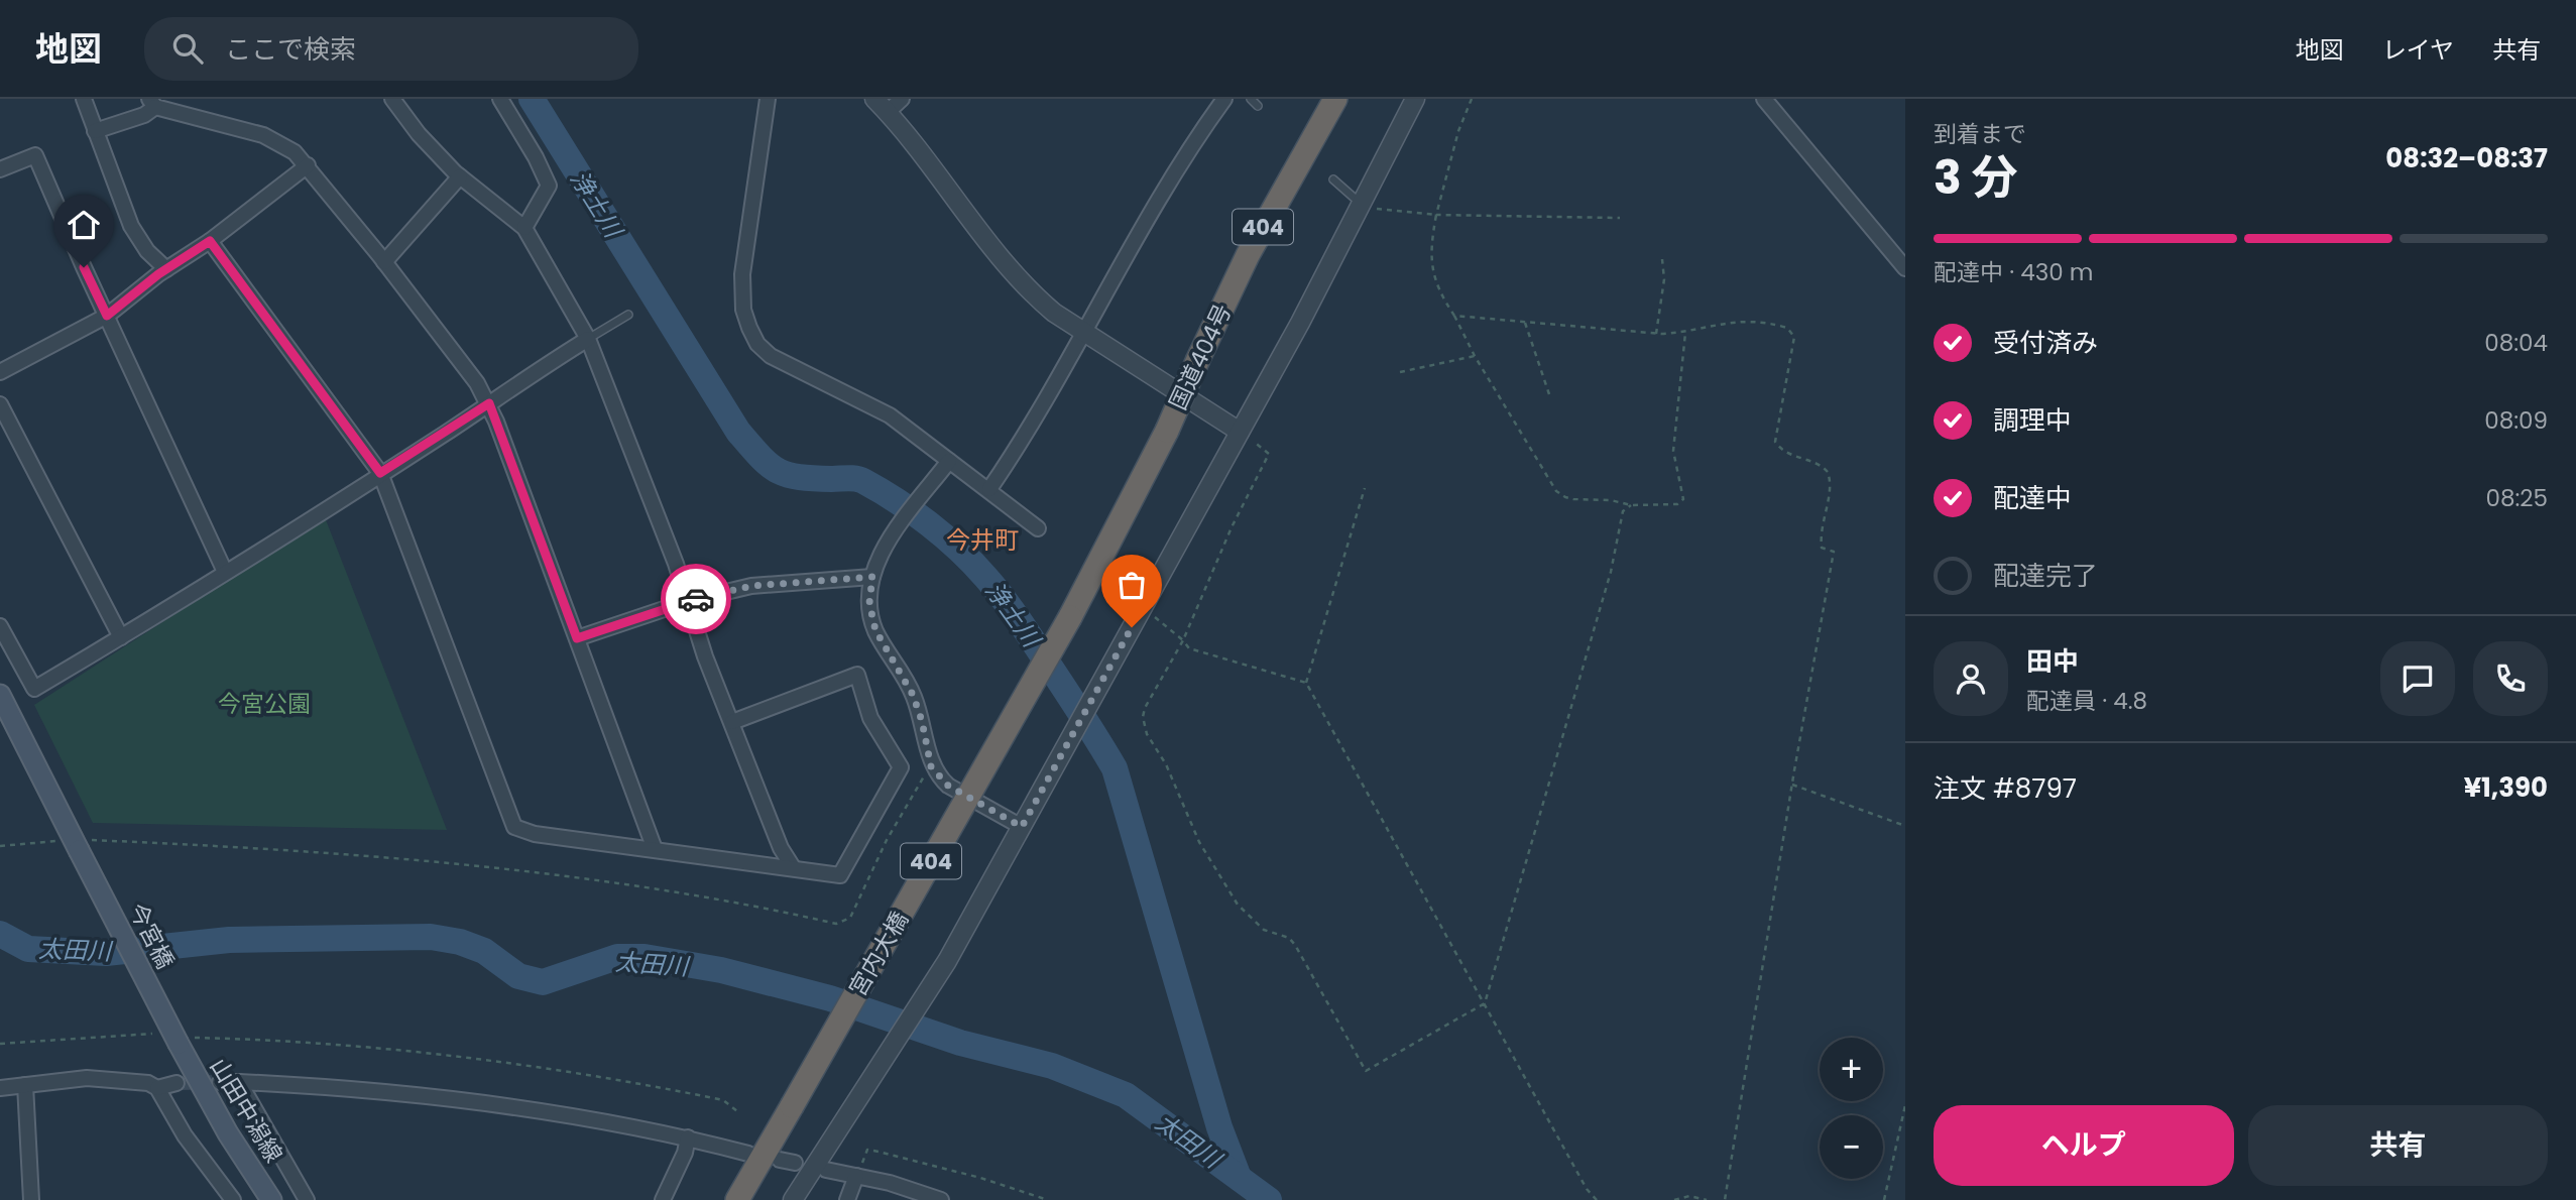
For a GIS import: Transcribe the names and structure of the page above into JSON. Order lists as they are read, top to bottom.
{
  "streets": {
    "highway": ["404", "国道404号", "宮内大橋"],
    "main road": ["今宮橋", "山田中潟線"]
  },
  "crossings": [
    ["国道404号", "宮内大橋"],
    ["今宮橋", "山田中潟線"]
  ],
  "districts": ["今井町"],
  "water": ["浄土川", "太田川"],
  "parks": ["今宮公園"],
  "page": {
    "header": "地図",
    "search": "ここで検索",
    "nav": ["地図", "レイヤ", "共有"],
    "heading": ["3 分", "到着まで", "08:32–08:37"],
    "panel": [
      "田中",
      "配達員 · 4.8",
      "注文 #8797",
      "¥1,390"
    ],
    "bar": "配達中 · 430 m",
    "list": [
      ["受付済み", "08:04"],
      ["調理中", "08:09"],
      ["配達中", "08:25"],
      "配達完了"
    ],
    "map_buttons": ["+", "−"],
    "buttons": ["ヘルプ", "共有"]
  }
}
